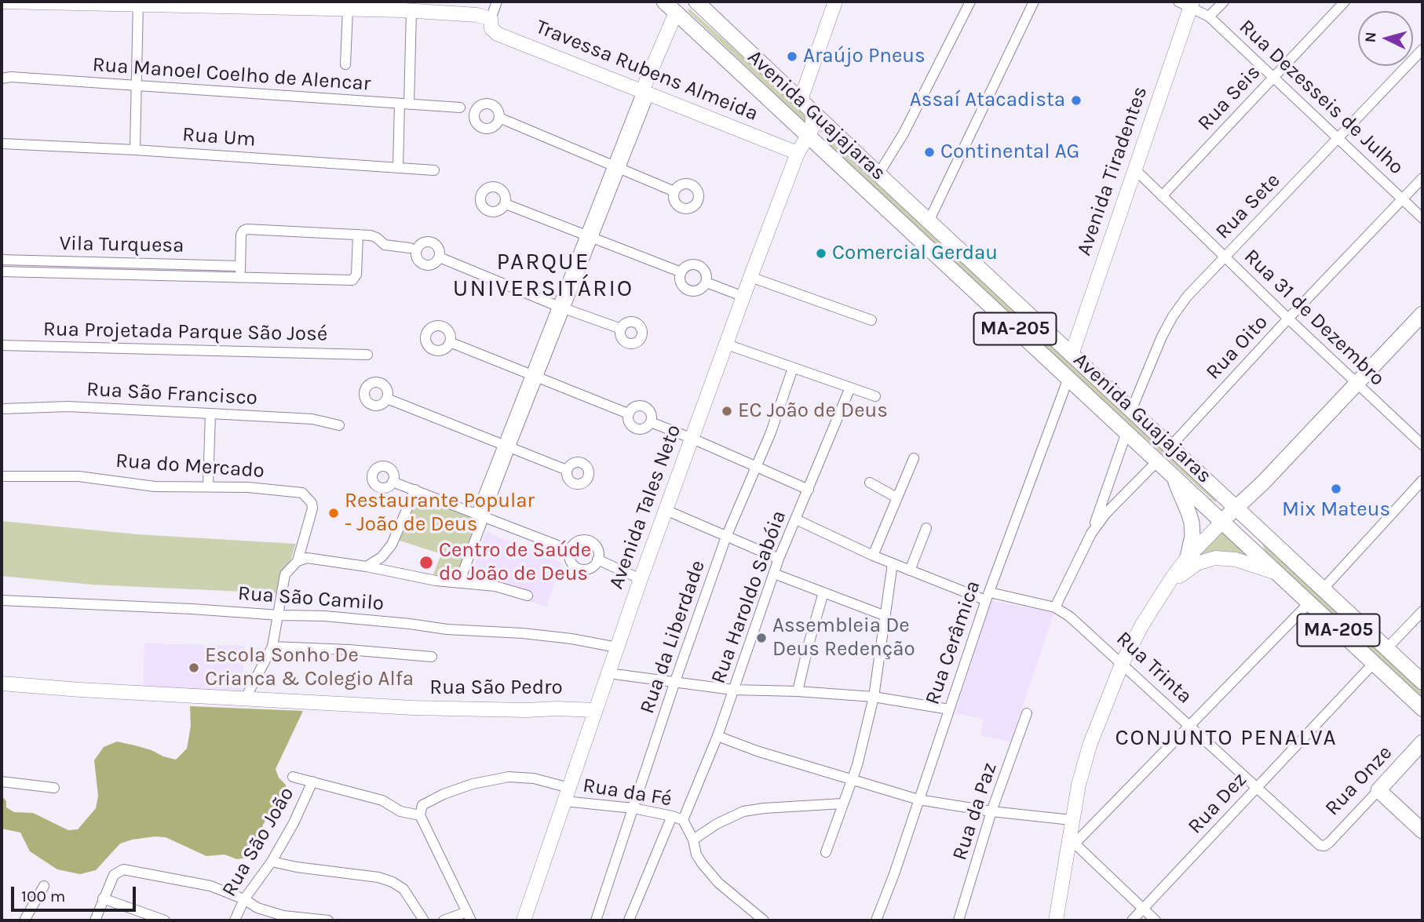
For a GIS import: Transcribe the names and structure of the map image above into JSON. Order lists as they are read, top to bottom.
{
  "streets": {
    "main road": ["Avenida Guajajaras", "MA-205", "Rua Onze"],
    "street": [
      "Travessa Rubens Almeida",
      "Rua Manoel Coelho de Alencar",
      "Rua Dezesseis de Julho",
      "Rua Seis",
      "Rua Um",
      "Avenida Tiradentes",
      "Rua Sete",
      "Vila Turquesa",
      "Rua 31 de Dezembro",
      "Rua Projetada Parque São José",
      "Rua Oito",
      "Rua São Francisco",
      "Rua do Mercado",
      "Avenida Tales Neto",
      "Rua Haroldo Sabóia",
      "Rua São Camilo",
      "Rua da Liberdade",
      "Rua Cerâmica",
      "Rua Trinta",
      "Rua São Pedro",
      "Rua da Fé",
      "Rua Dez",
      "Rua da Paz",
      "Rua São João"
    ]
  },
  "crossings": [
    ["Travessa Rubens Almeida", "Avenida Tales Neto"],
    ["Rua Dezesseis de Julho", "Rua Seis"],
    ["Rua Dezesseis de Julho", "Avenida Tiradentes"],
    ["Rua Dezesseis de Julho", "Rua Sete"],
    ["Rua Dezesseis de Julho", "Rua Oito"],
    ["Rua Seis", "Rua 31 de Dezembro"],
    ["Avenida Guajajaras", "Avenida Tiradentes"],
    ["Avenida Guajajaras", "Rua Sete"],
    ["Avenida Guajajaras", "Rua Oito"],
    ["Avenida Guajajaras", "Avenida Tales Neto"],
    ["Avenida Guajajaras", "Rua Cerâmica"],
    ["Avenida Guajajaras", "Rua Dez"],
    ["Avenida Tiradentes", "Rua 31 de Dezembro"],
    ["Rua Sete", "Rua 31 de Dezembro"],
    ["Rua 31 de Dezembro", "Rua Oito"],
    ["Rua do Mercado", "Rua São Camilo"],
    ["Rua do Mercado", "Rua São Pedro"],
    ["Avenida Tales Neto", "Rua São Camilo"],
    ["Avenida Tales Neto", "Rua São Pedro"],
    ["Avenida Tales Neto", "Rua da Fé"],
    ["Rua Haroldo Sabóia", "Rua Trinta"],
    ["Rua Haroldo Sabóia", "Rua da Fé"],
    ["Rua da Liberdade", "Rua da Fé"],
    ["Rua Cerâmica", "Rua Trinta"],
    ["Rua Trinta", "Rua Onze"],
    ["Rua Trinta", "Rua Dez"]
  ],
  "districts": ["PARQUE UNIVERSITÁRIO", "CONJUNTO PENALVA"],
  "places": [
    "Araújo Pneus",
    "Assaí Atacadista",
    "Continental AG",
    "Comercial Gerdau",
    "EC João de Deus",
    "Mix Mateus",
    "Restaurante Popular - João de Deus",
    "Centro de Saúde do João de Deus",
    "Assembleia De Deus Redenção",
    "Escola Sonho De Crianca & Colegio Alfa"
  ],
  "scale_bar": "100 m",
  "north": "left"
}
